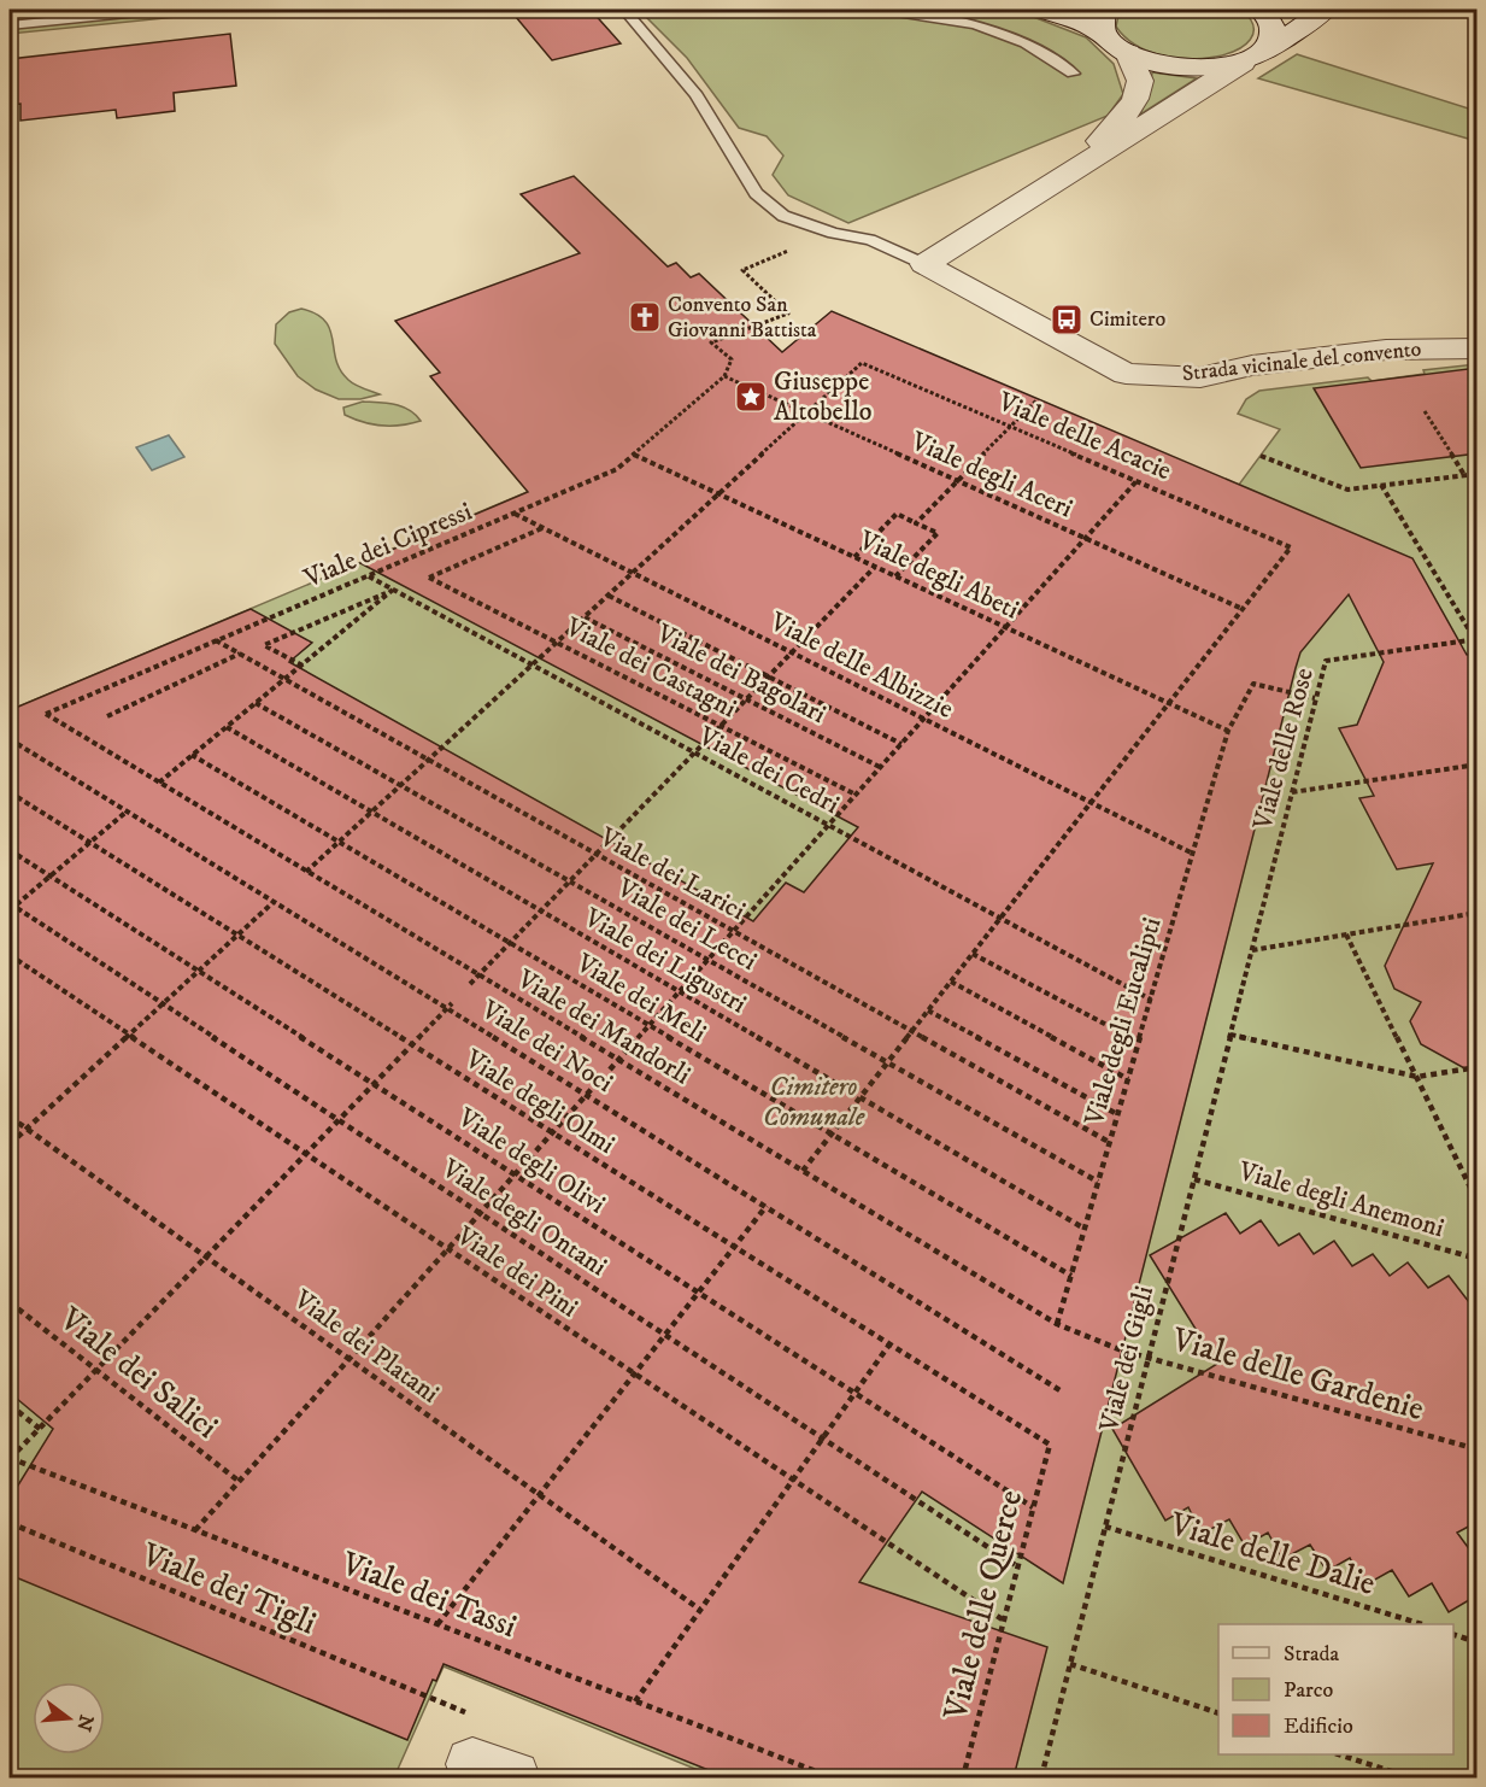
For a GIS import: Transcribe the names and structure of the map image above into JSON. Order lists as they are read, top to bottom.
{
  "streets": {
    "street": ["Strada vicinale del convento"],
    "path": [
      "Viale delle Acacie",
      "Viale degli Aceri",
      "Viale dei Cipressi",
      "Viale degli Abeti",
      "Viale delle Albizzie",
      "Viale dei Castagni",
      "Viale dei Bagolari",
      "Viale delle Rose",
      "Viale dei Cedri",
      "Viale dei Larici",
      "Viale dei Lecci",
      "Viale dei Ligustri",
      "Viale dei Meli",
      "Viale degli Eucalipti",
      "Viale dei Mandorli",
      "Viale dei Noci",
      "Viale degli Olmi",
      "Viale degli Olivi",
      "Viale degli Anemoni",
      "Viale degli Ontani",
      "Viale dei Pini",
      "Viale dei Platani",
      "Viale dei Gigli",
      "Viale dei Salici",
      "Viale delle Gardenie",
      "Viale delle Dalie",
      "Viale dei Tigli",
      "Viale dei Tassi",
      "Viale delle Querce"
    ]
  },
  "crossings": [
    ["Viale delle Acacie", "Viale degli Aceri"],
    ["Viale degli Aceri", "Viale dei Cipressi"],
    ["Viale dei Cipressi", "Viale degli Abeti"],
    ["Viale dei Cipressi", "Viale delle Albizzie"],
    ["Viale dei Cipressi", "Viale dei Cedri"],
    ["Viale dei Cipressi", "Viale dei Larici"],
    ["Viale dei Cipressi", "Viale dei Mandorli"],
    ["Viale degli Abeti", "Viale degli Eucalipti"],
    ["Viale delle Albizzie", "Viale degli Eucalipti"],
    ["Viale delle Rose", "Viale degli Eucalipti"],
    ["Viale delle Rose", "Viale dei Gigli"],
    ["Viale dei Cedri", "Viale degli Eucalipti"],
    ["Viale dei Larici", "Viale degli Eucalipti"],
    ["Viale dei Lecci", "Viale degli Eucalipti"],
    ["Viale dei Ligustri", "Viale degli Eucalipti"],
    ["Viale dei Meli", "Viale degli Eucalipti"],
    ["Viale degli Eucalipti", "Viale dei Mandorli"],
    ["Viale dei Mandorli", "Viale dei Gigli"],
    ["Viale dei Mandorli", "Viale delle Gardenie"],
    ["Viale degli Olmi", "Viale delle Querce"],
    ["Viale degli Olivi", "Viale delle Querce"],
    ["Viale degli Anemoni", "Viale dei Gigli"],
    ["Viale degli Ontani", "Viale delle Querce"],
    ["Viale dei Pini", "Viale delle Querce"],
    ["Viale dei Gigli", "Viale delle Gardenie"],
    ["Viale dei Gigli", "Viale delle Dalie"]
  ],
  "parks": ["Cimitero Comunale"],
  "places": {
    "church": ["Convento San Giovanni Battista"],
    "bus stop": ["Cimitero"],
    "place": ["Giuseppe Altobello"]
  },
  "legend": ["Strada", "Parco", "Edificio"],
  "north": "right"
}
